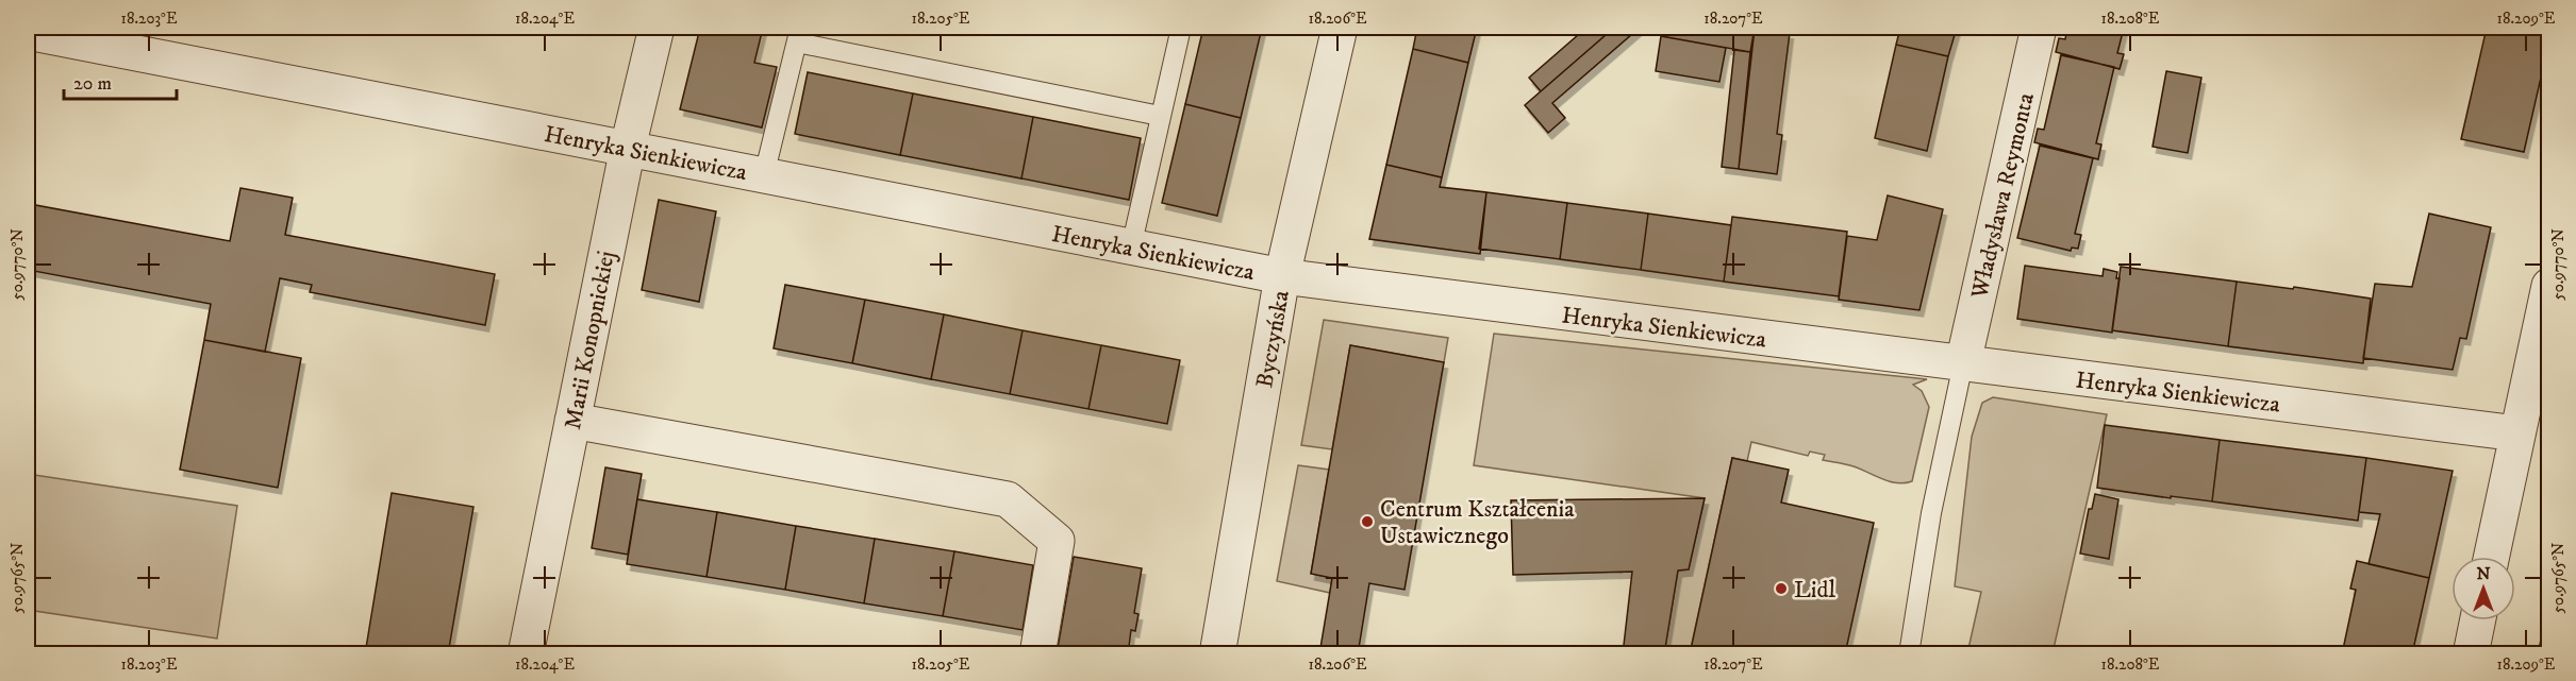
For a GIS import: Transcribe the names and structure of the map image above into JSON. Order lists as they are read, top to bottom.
{
  "streets": {
    "street": [
      "Henryka Sienkiewicza",
      "Władysława Reymonta",
      "Byczyńska",
      "Marii Konopnickiej"
    ]
  },
  "crossings": [
    ["Henryka Sienkiewicza", "Władysława Reymonta"],
    ["Henryka Sienkiewicza", "Byczyńska"],
    ["Henryka Sienkiewicza", "Marii Konopnickiej"]
  ],
  "places": ["Centrum Kształcenia Ustawicznego", "Lidl"],
  "scale_bar": "20 m",
  "north": "top",
  "coordinates": [
    "18.203°E",
    "18.204°E",
    "18.205°E",
    "18.206°E",
    "18.207°E",
    "18.208°E",
    "18.209°E",
    "50.9770°N",
    "50.9765°N"
  ]
}
